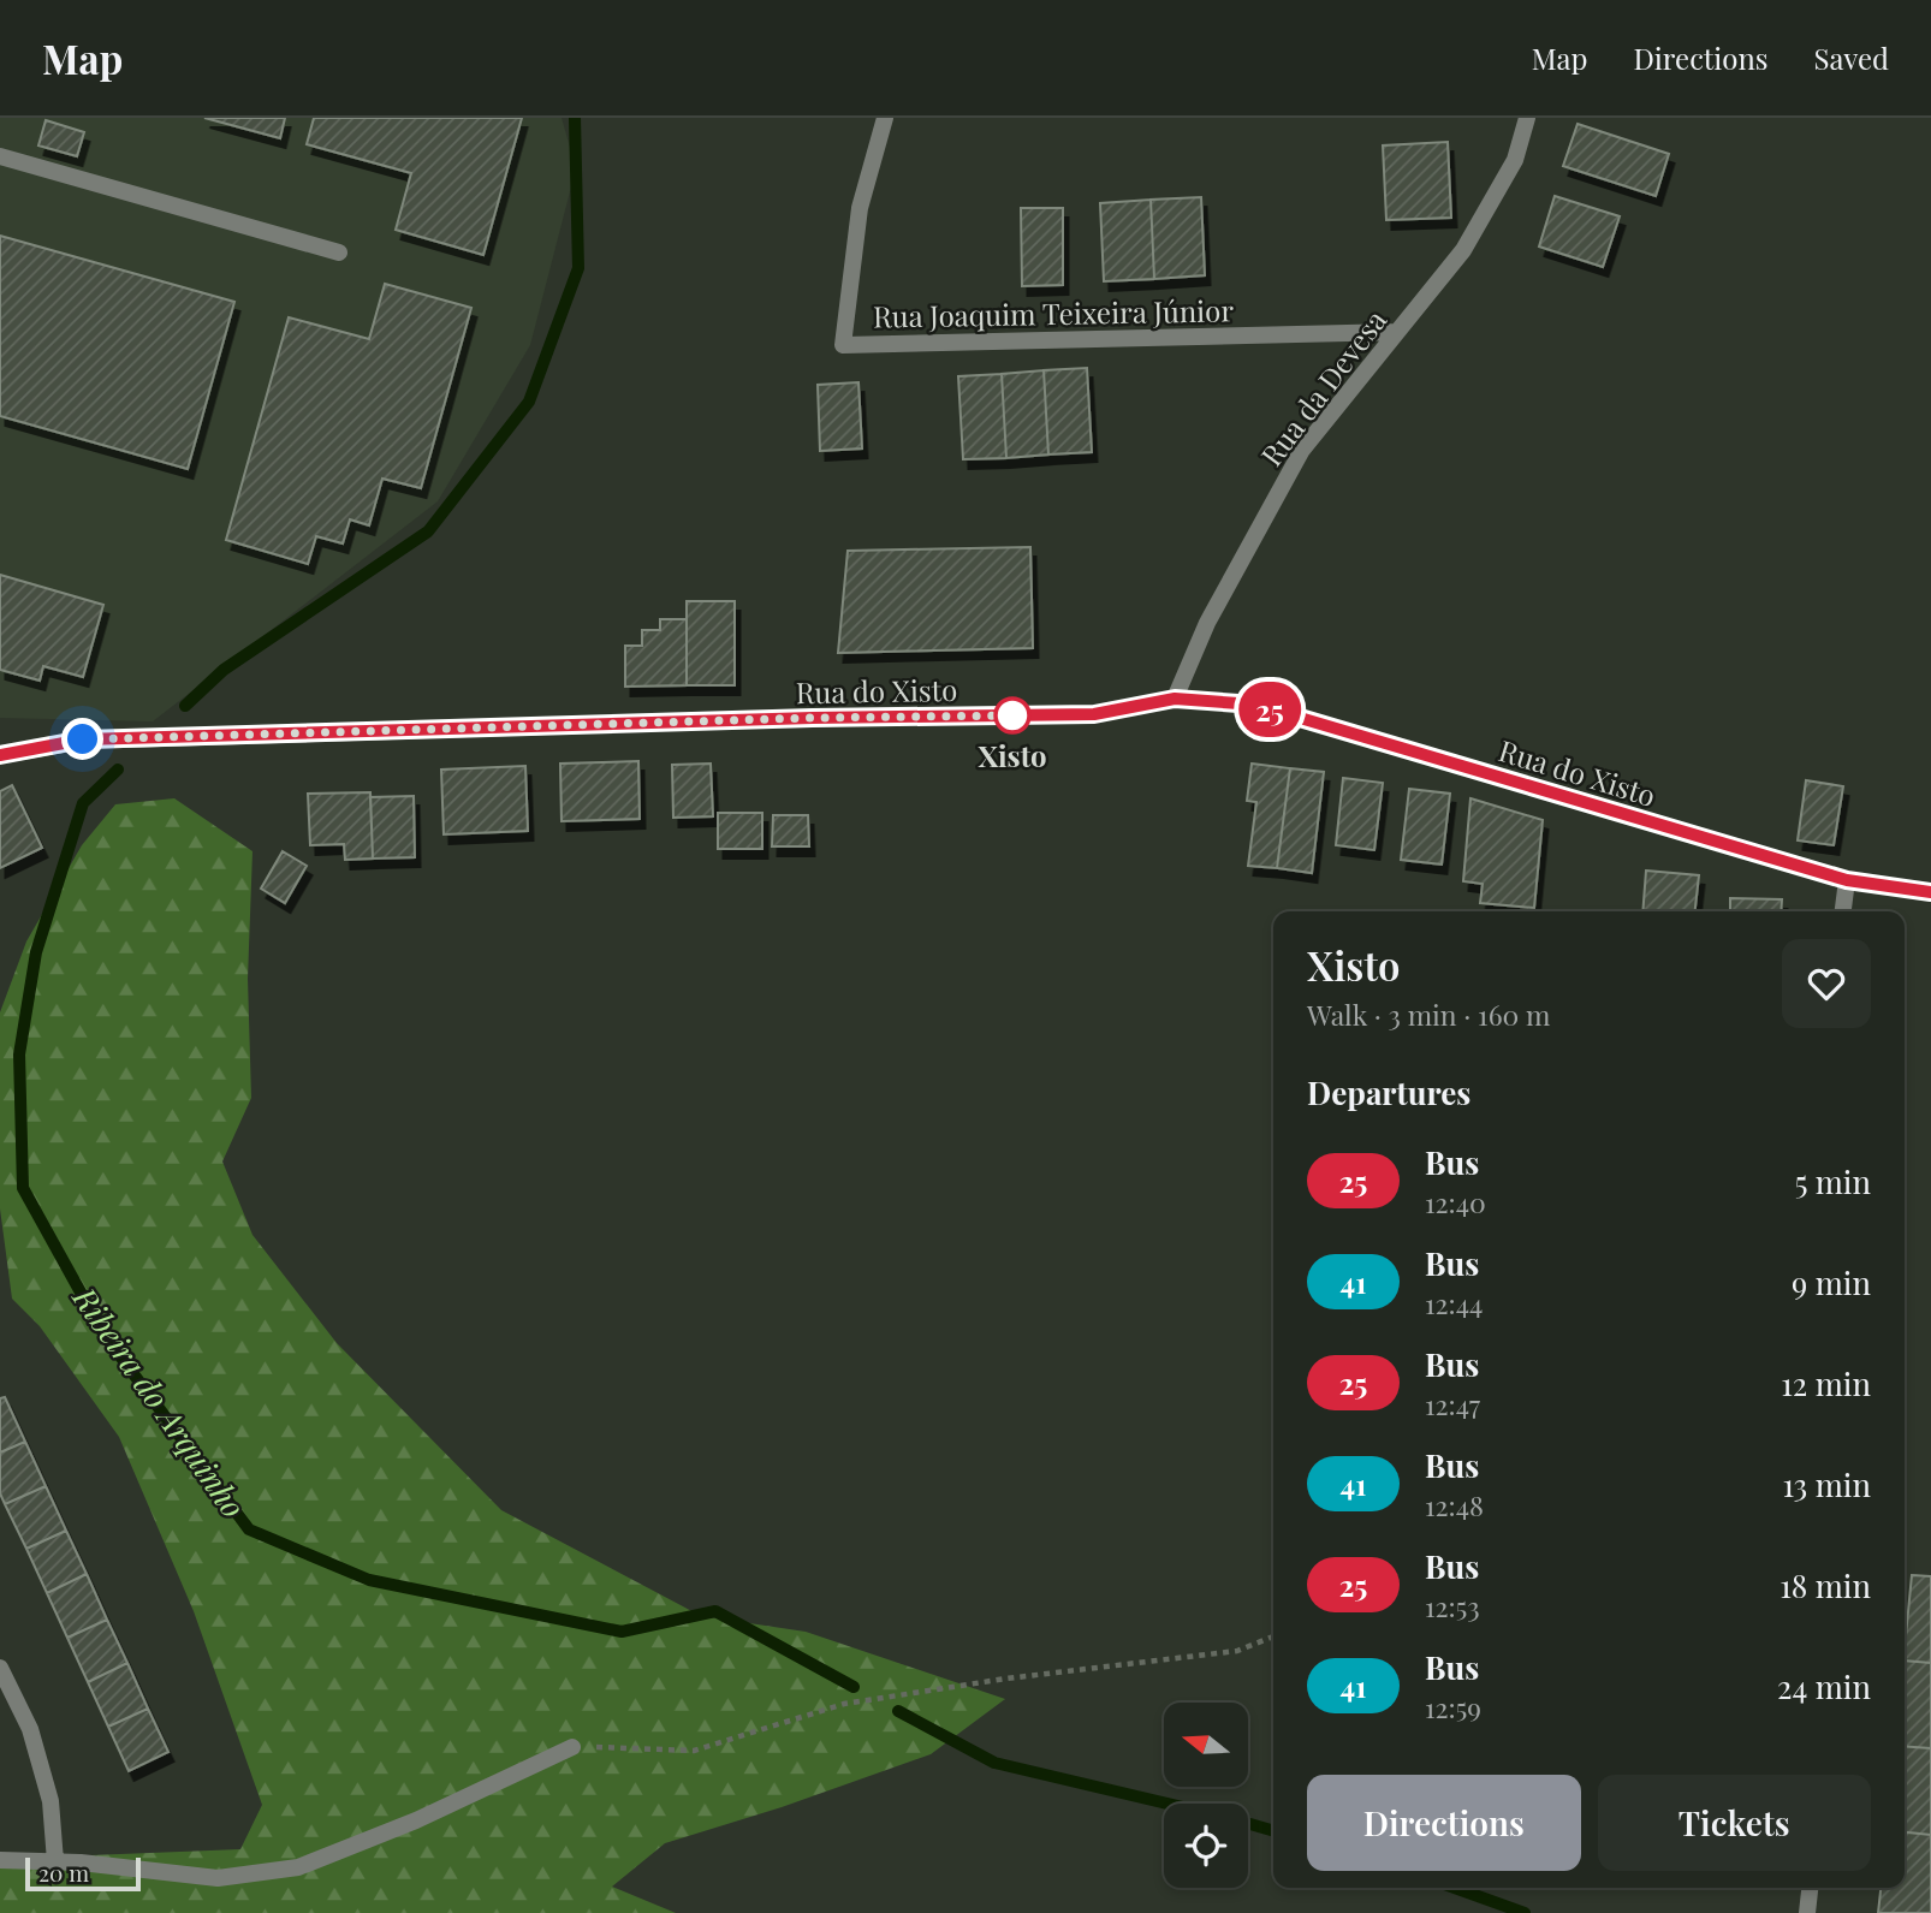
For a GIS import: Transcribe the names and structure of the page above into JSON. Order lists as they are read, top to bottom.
{
  "streets": {
    "street": ["Rua Joaquim Teixeira Júnior", "Rua da Devesa", "Rua do Xisto"]
  },
  "crossings": [
    ["Rua Joaquim Teixeira Júnior", "Rua da Devesa"],
    ["Rua da Devesa", "Rua do Xisto"]
  ],
  "water": ["Ribeira do Arquinho"],
  "places": ["Xisto"],
  "lines": ["bus line 25"],
  "scale_bar": "20 m",
  "north": "left",
  "page": {
    "header": "Map",
    "nav": ["Map", "Directions", "Saved"],
    "on_map": "25",
    "heading": [
      ["Xisto", "Walk · 3 min · 160 m"],
      "Departures"
    ],
    "list": [
      {
        "mark": "25",
        "name": "Bus",
        "note": "12:40",
        "value": "5 min"
      },
      {
        "mark": "41",
        "name": "Bus",
        "note": "12:44",
        "value": "9 min"
      },
      {
        "mark": "25",
        "name": "Bus",
        "note": "12:47",
        "value": "12 min"
      },
      {
        "mark": "41",
        "name": "Bus",
        "note": "12:48",
        "value": "13 min"
      },
      {
        "mark": "25",
        "name": "Bus",
        "note": "12:53",
        "value": "18 min"
      },
      {
        "mark": "41",
        "name": "Bus",
        "note": "12:59",
        "value": "24 min"
      }
    ],
    "buttons": ["Directions", "Tickets"],
    "scale": "20 m"
  }
}
